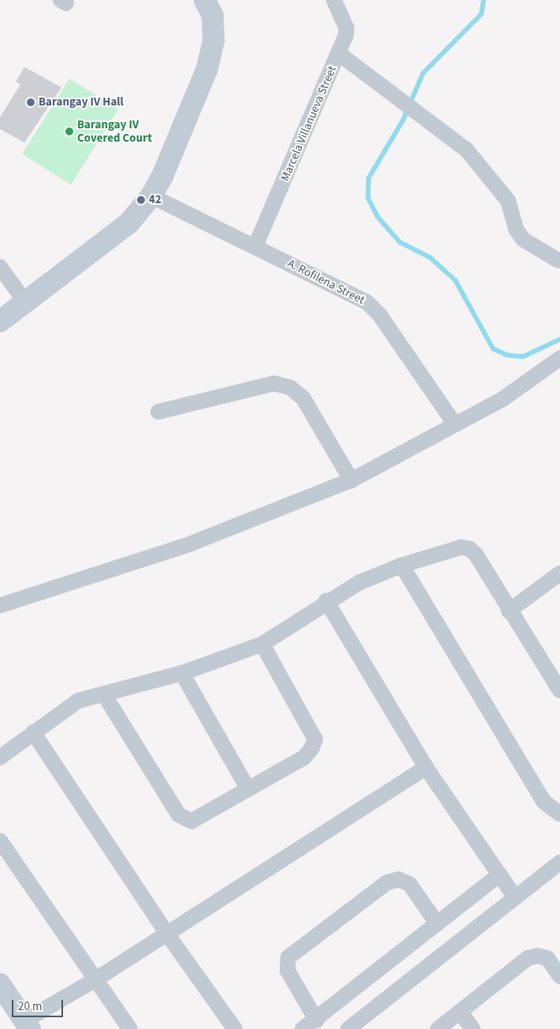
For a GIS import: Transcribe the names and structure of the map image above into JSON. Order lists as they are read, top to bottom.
{
  "streets": {
    "street": ["Marcela Villanueva Street", "A. Rofilena Street"]
  },
  "crossings": [
    ["Marcela Villanueva Street", "A. Rofilena Street"]
  ],
  "places": ["Barangay IV Hall", "Barangay IV Covered Court", "42"],
  "scale_bar": "20 m"
}
